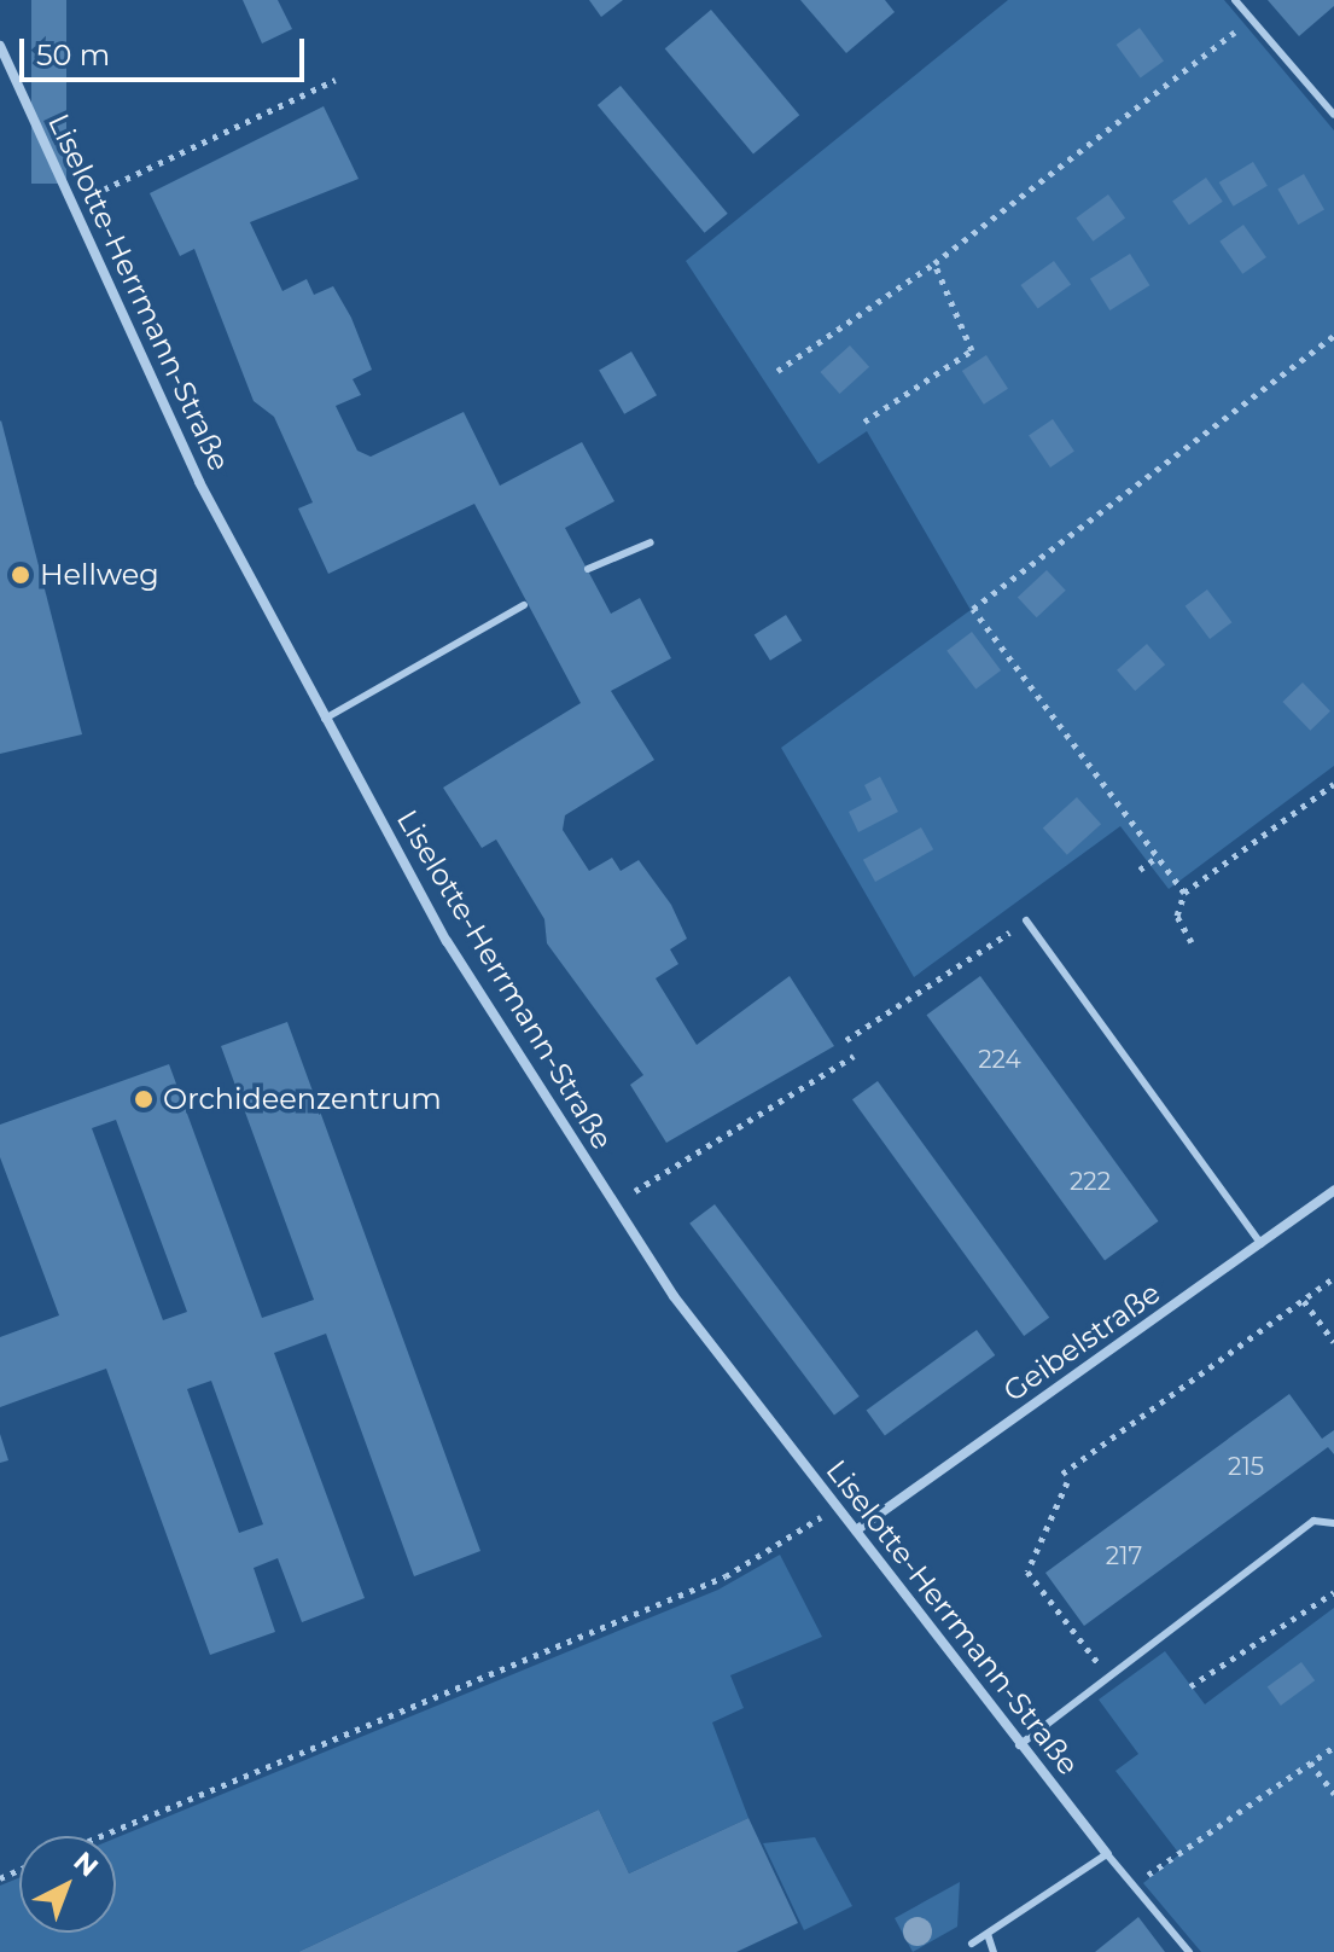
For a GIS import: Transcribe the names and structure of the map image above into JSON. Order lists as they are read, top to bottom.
{
  "streets": {
    "street": ["Liselotte-Herrmann-Straße", "Geibelstraße"]
  },
  "crossings": [
    ["Liselotte-Herrmann-Straße", "Geibelstraße"]
  ],
  "places": ["Hellweg", "Orchideenzentrum"],
  "house_numbers": [
    "224",
    "222",
    "215",
    "217"
  ],
  "scale_bar": "50 m",
  "north": "top right"
}
